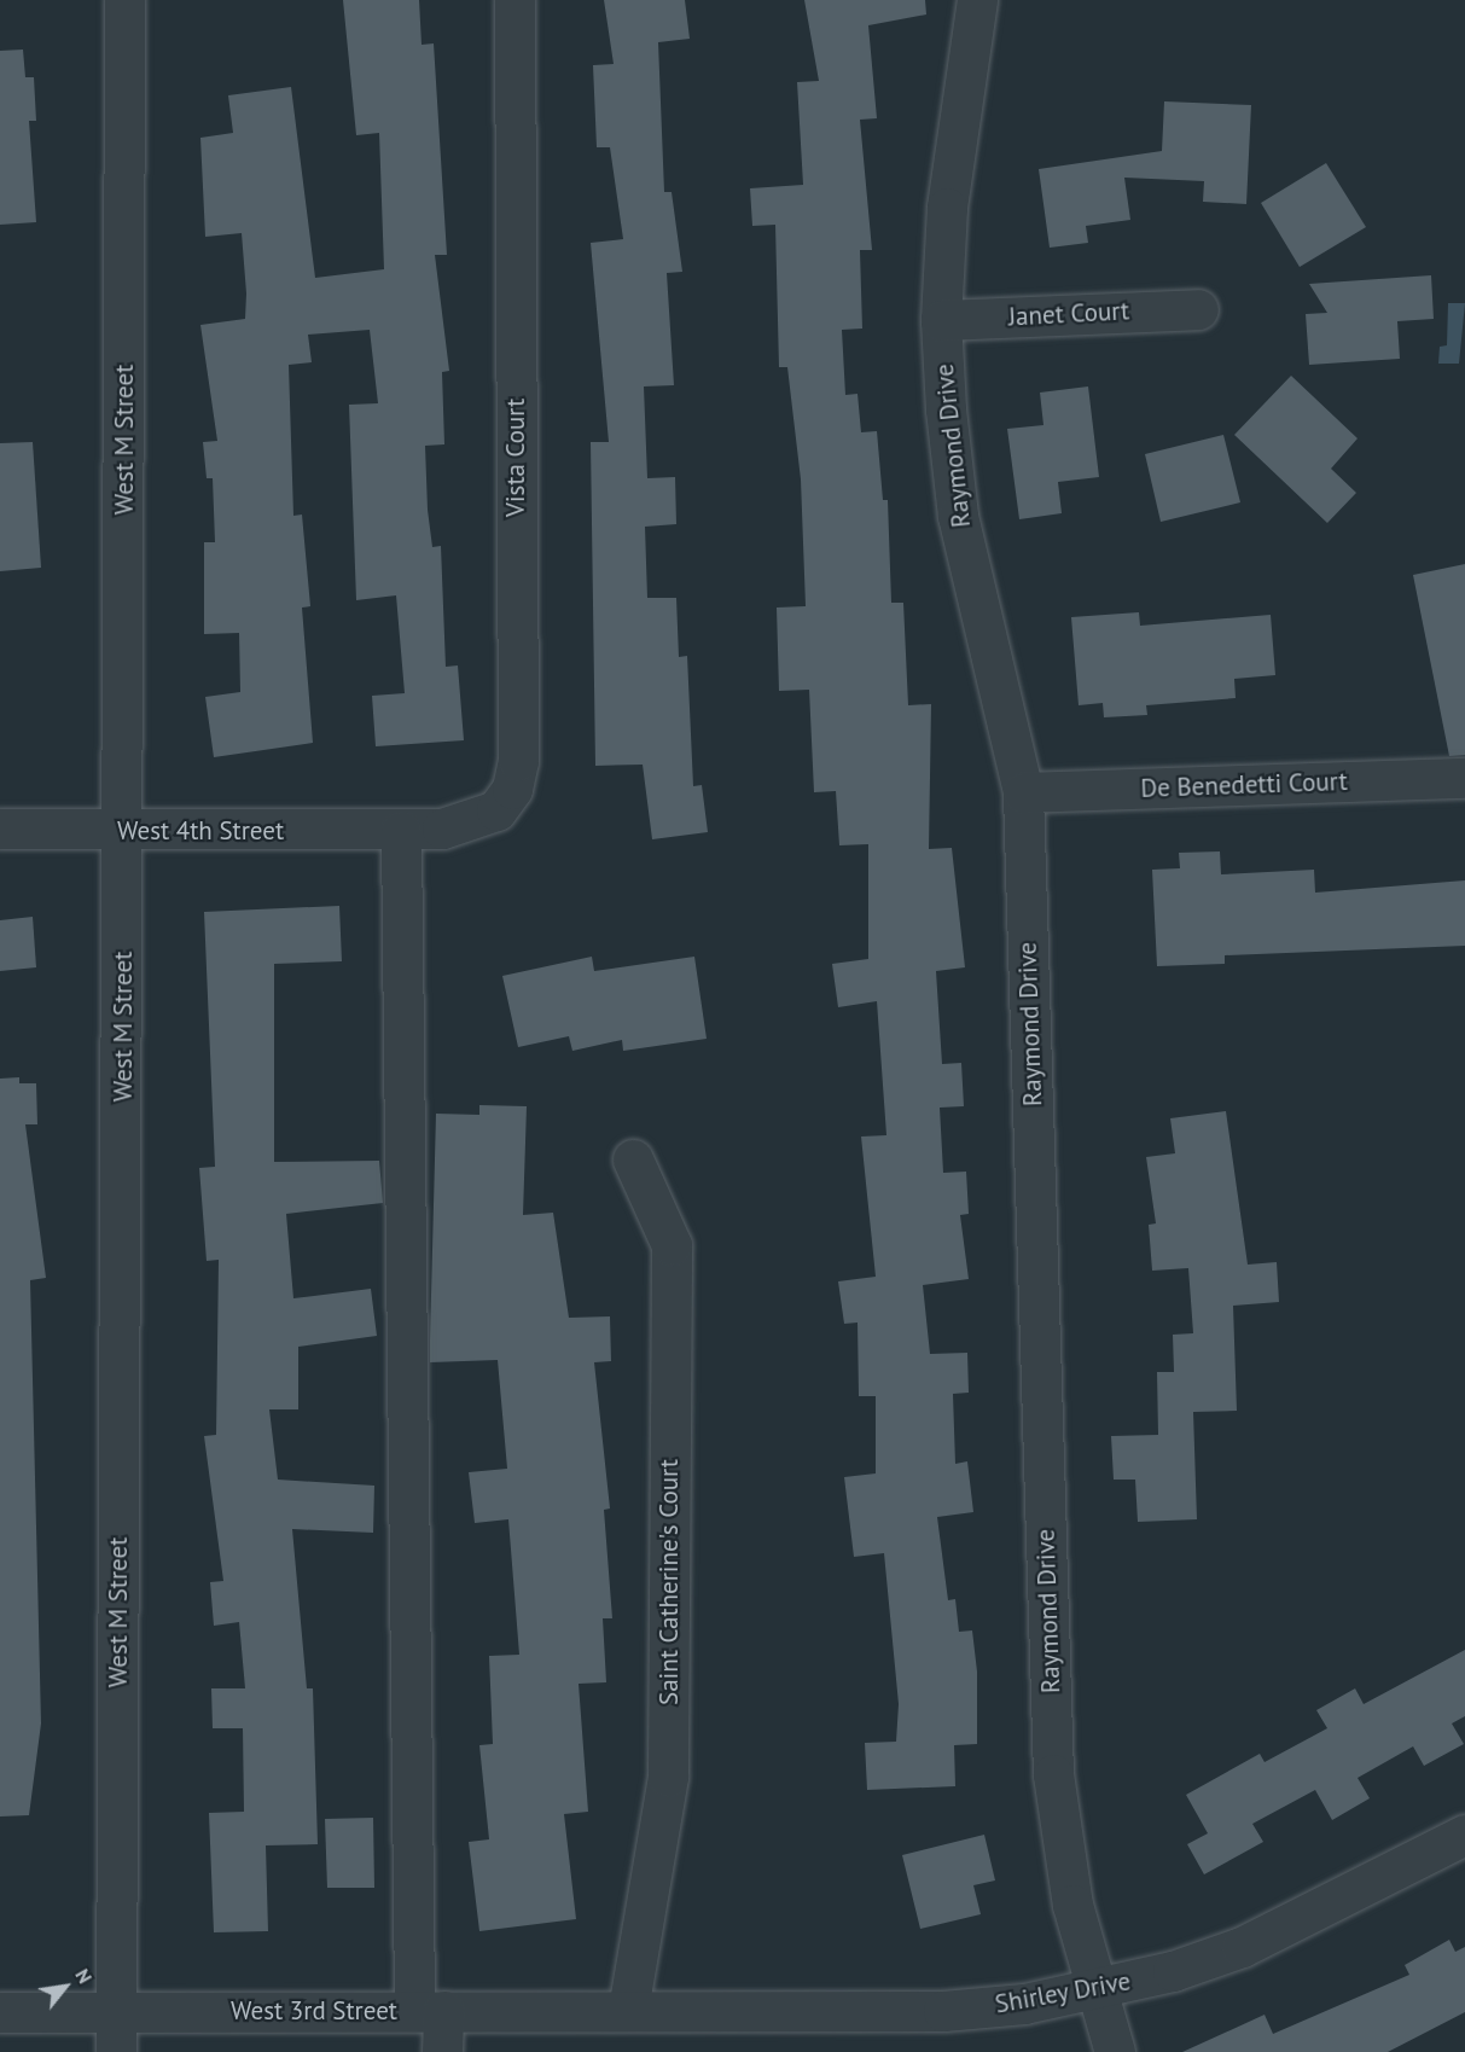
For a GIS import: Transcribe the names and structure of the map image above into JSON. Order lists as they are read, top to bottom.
{
  "streets": {
    "street": [
      "Janet Court",
      "West M Street",
      "Raymond Drive",
      "Vista Court",
      "De Benedetti Court",
      "West 4th Street",
      "Saint Catherine's Court",
      "Shirley Drive",
      "West 3rd Street"
    ]
  },
  "crossings": [
    ["Janet Court", "Raymond Drive"],
    ["West M Street", "West 4th Street"],
    ["West M Street", "West 3rd Street"],
    ["Raymond Drive", "De Benedetti Court"],
    ["Raymond Drive", "Shirley Drive"],
    ["Vista Court", "West 4th Street"],
    ["Saint Catherine's Court", "Shirley Drive"],
    ["Saint Catherine's Court", "West 3rd Street"],
    ["Shirley Drive", "West 3rd Street"]
  ],
  "north": "top right"
}
